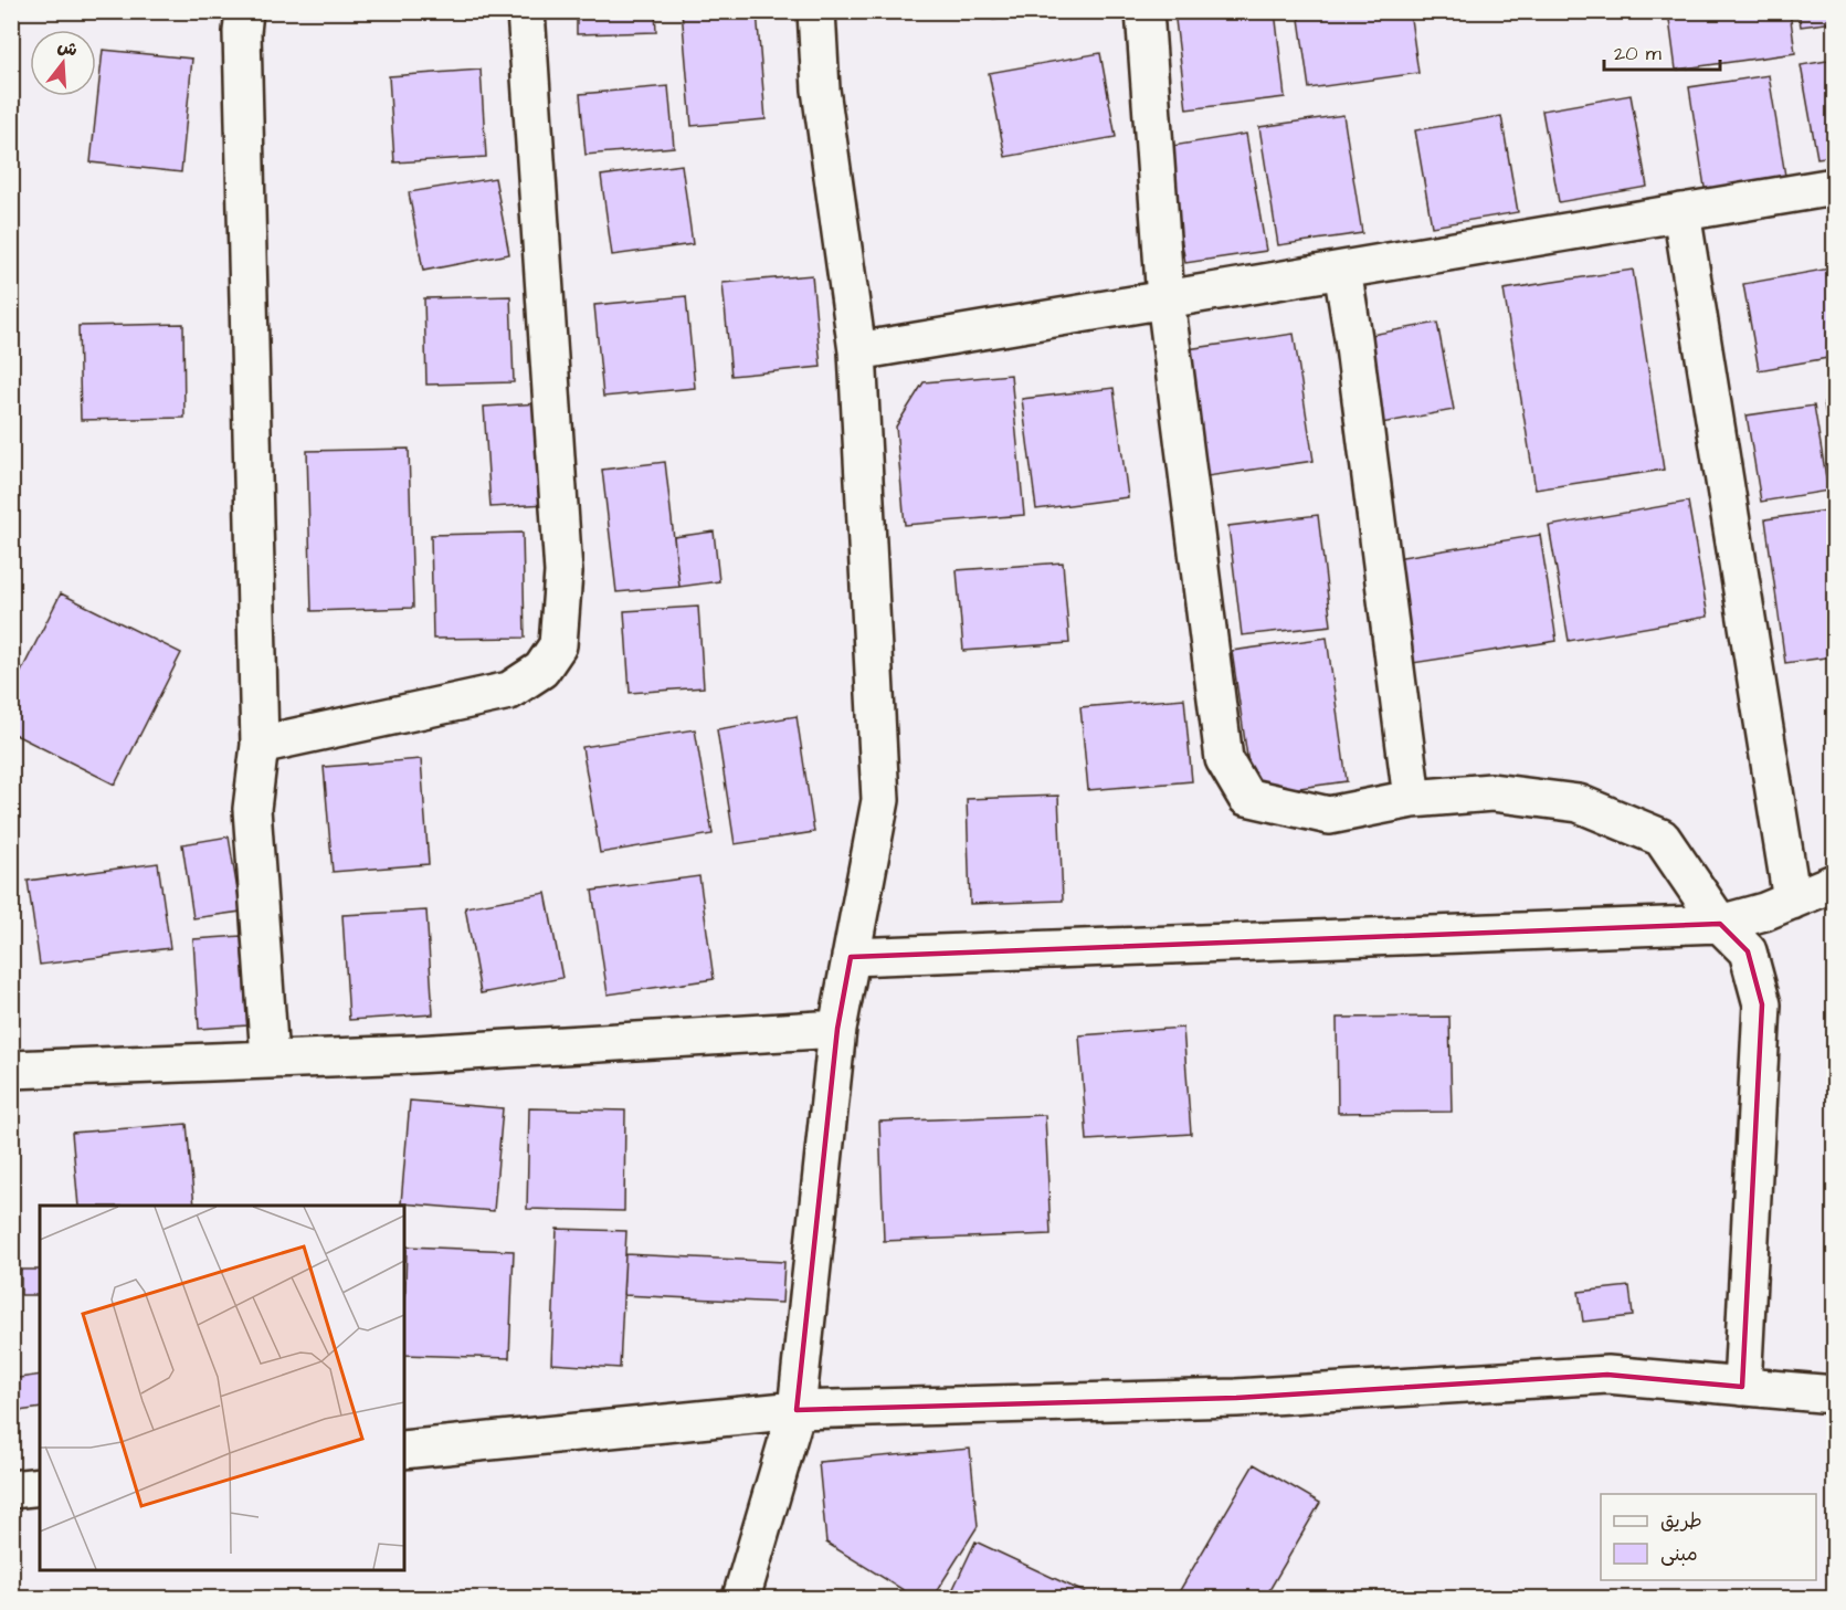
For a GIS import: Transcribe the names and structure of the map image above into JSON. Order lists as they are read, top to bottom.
{
  "legend": ["طريق", "مبنى"],
  "scale_bar": "20 m",
  "north": "top"
}
